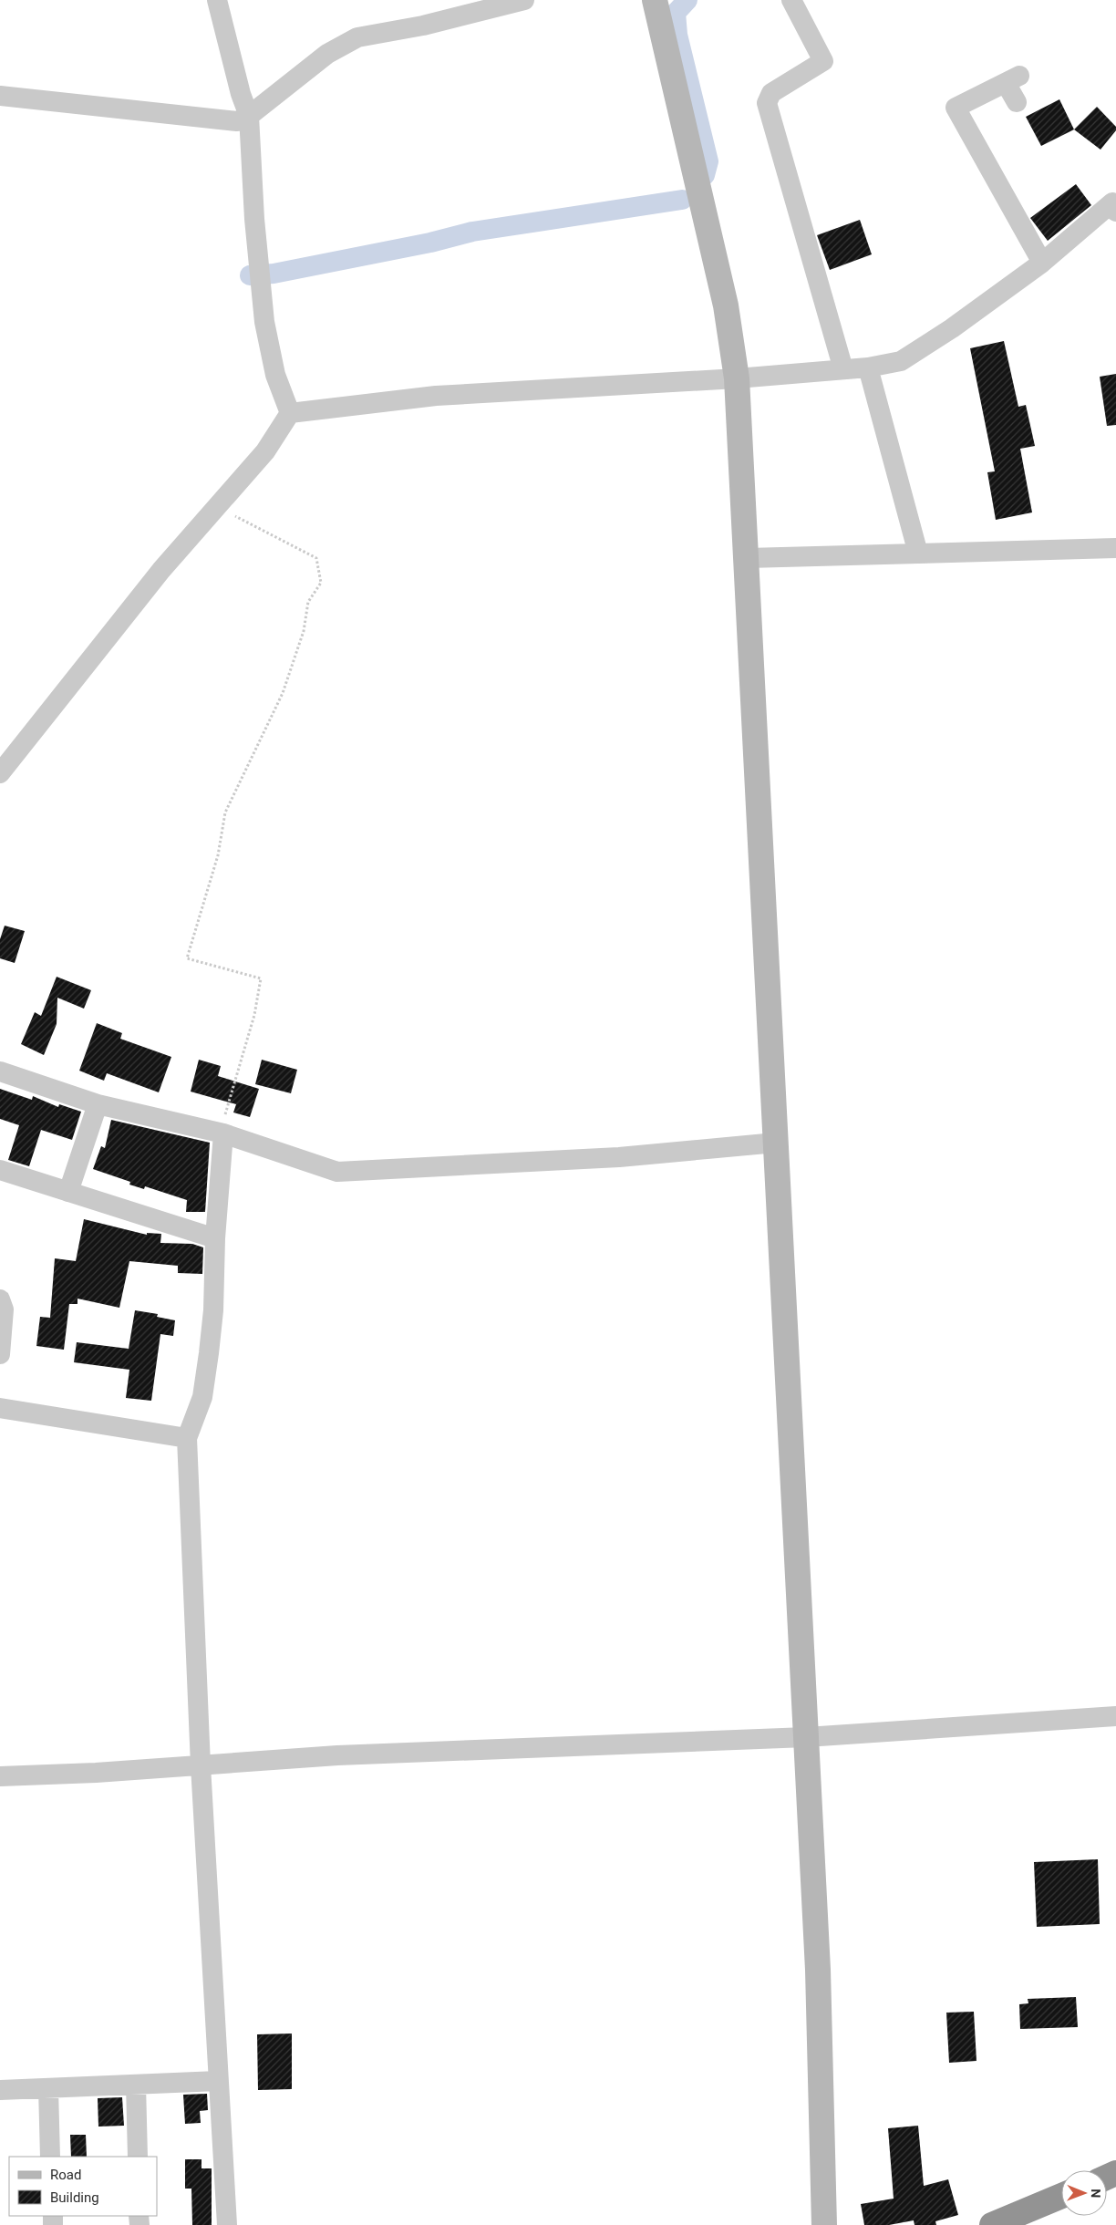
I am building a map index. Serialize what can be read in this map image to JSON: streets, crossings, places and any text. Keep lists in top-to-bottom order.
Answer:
{
  "legend": ["Road", "Building"],
  "north": "right"
}
